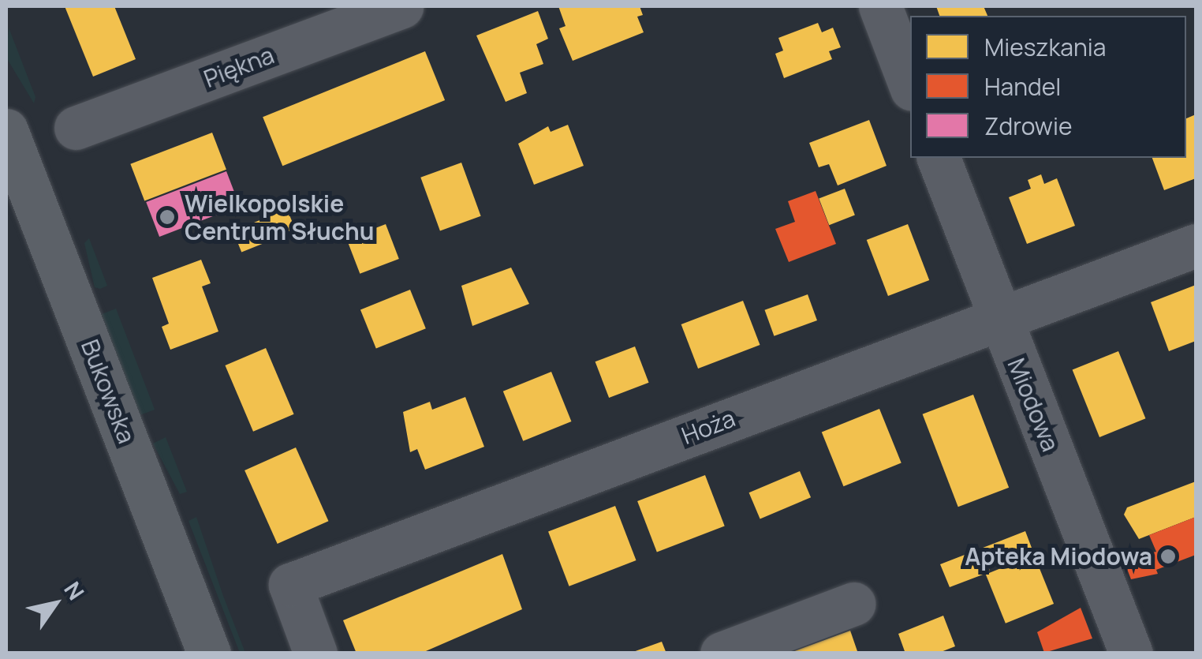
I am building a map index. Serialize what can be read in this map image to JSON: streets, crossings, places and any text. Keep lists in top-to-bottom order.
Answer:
{
  "streets": {
    "main road": ["Bukowska"],
    "street": ["Piękna", "Miodowa", "Hoża"]
  },
  "crossings": [
    ["Miodowa", "Hoża"]
  ],
  "places": ["Wielkopolskie Centrum Słuchu", "Apteka Miodowa"],
  "legend": ["Mieszkania", "Handel", "Zdrowie"],
  "north": "top right"
}
